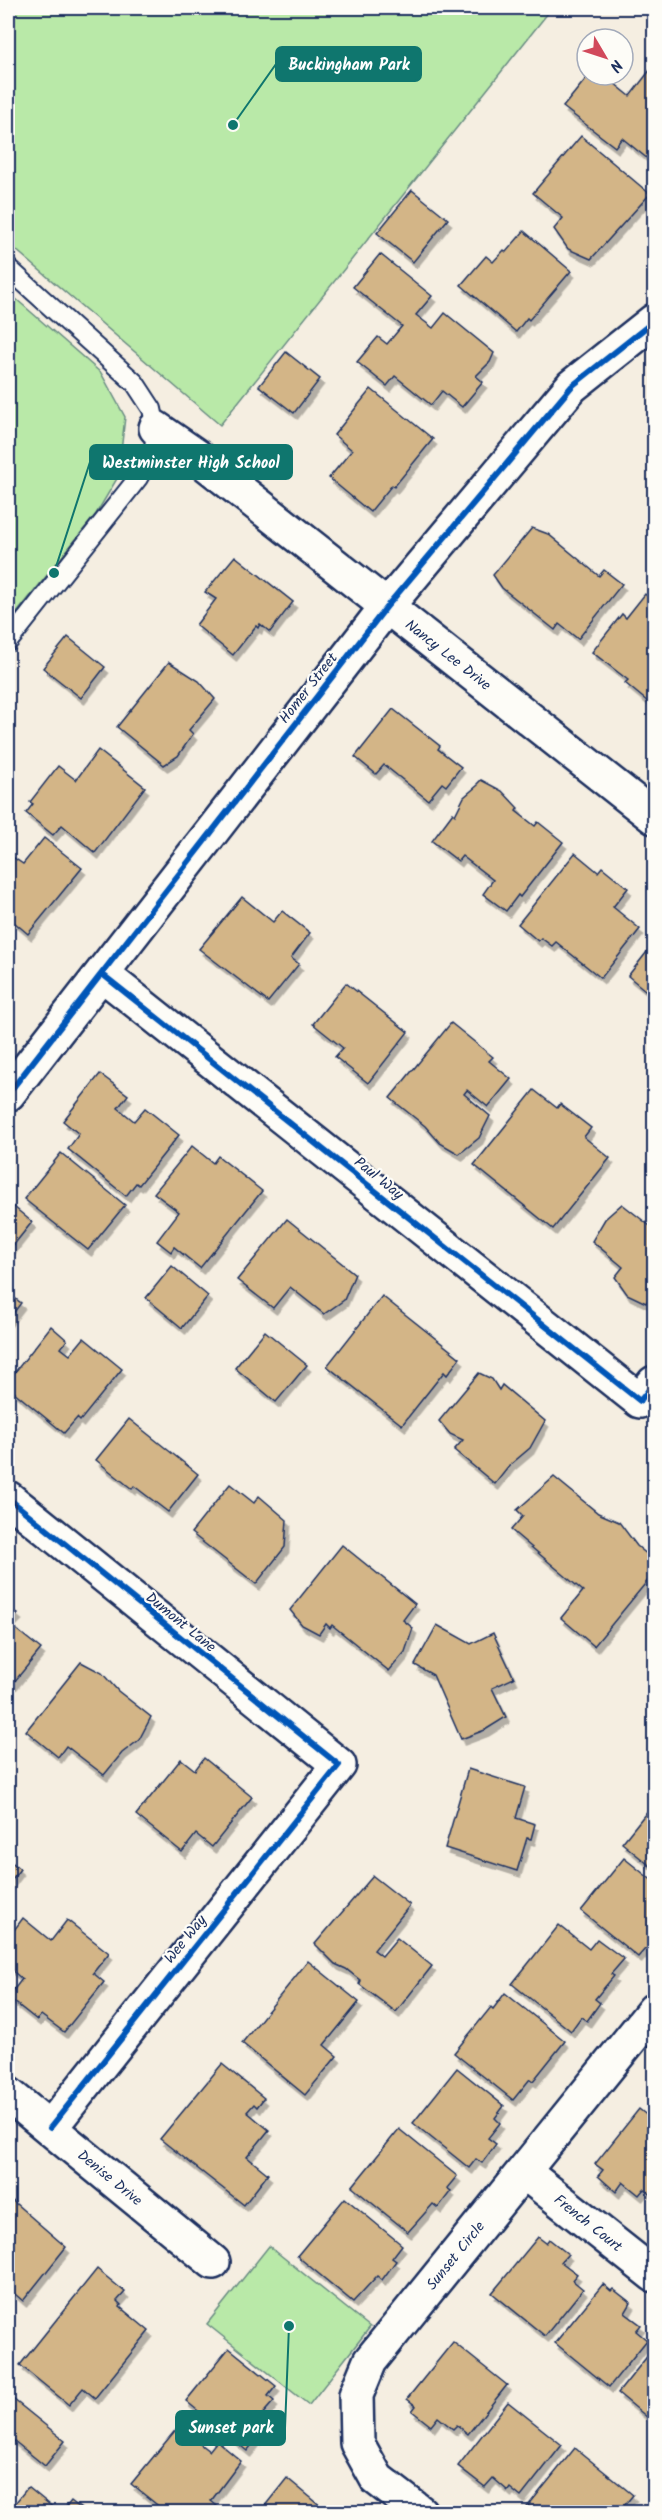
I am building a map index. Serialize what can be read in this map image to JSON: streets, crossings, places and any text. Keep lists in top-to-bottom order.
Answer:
{
  "streets": {
    "street": [
      "Nancy Lee Drive",
      "Homer Street",
      "Paul Way",
      "Dumont Lane",
      "Wee Way",
      "Denise Drive",
      "French Court",
      "Sunset Circle"
    ]
  },
  "crossings": [
    ["Nancy Lee Drive", "Homer Street"],
    ["Homer Street", "Paul Way"],
    ["Dumont Lane", "Wee Way"],
    ["Wee Way", "Denise Drive"],
    ["French Court", "Sunset Circle"]
  ],
  "places": ["Buckingham Park", "Westminster High School", "Sunset park"],
  "north": "bottom right"
}
